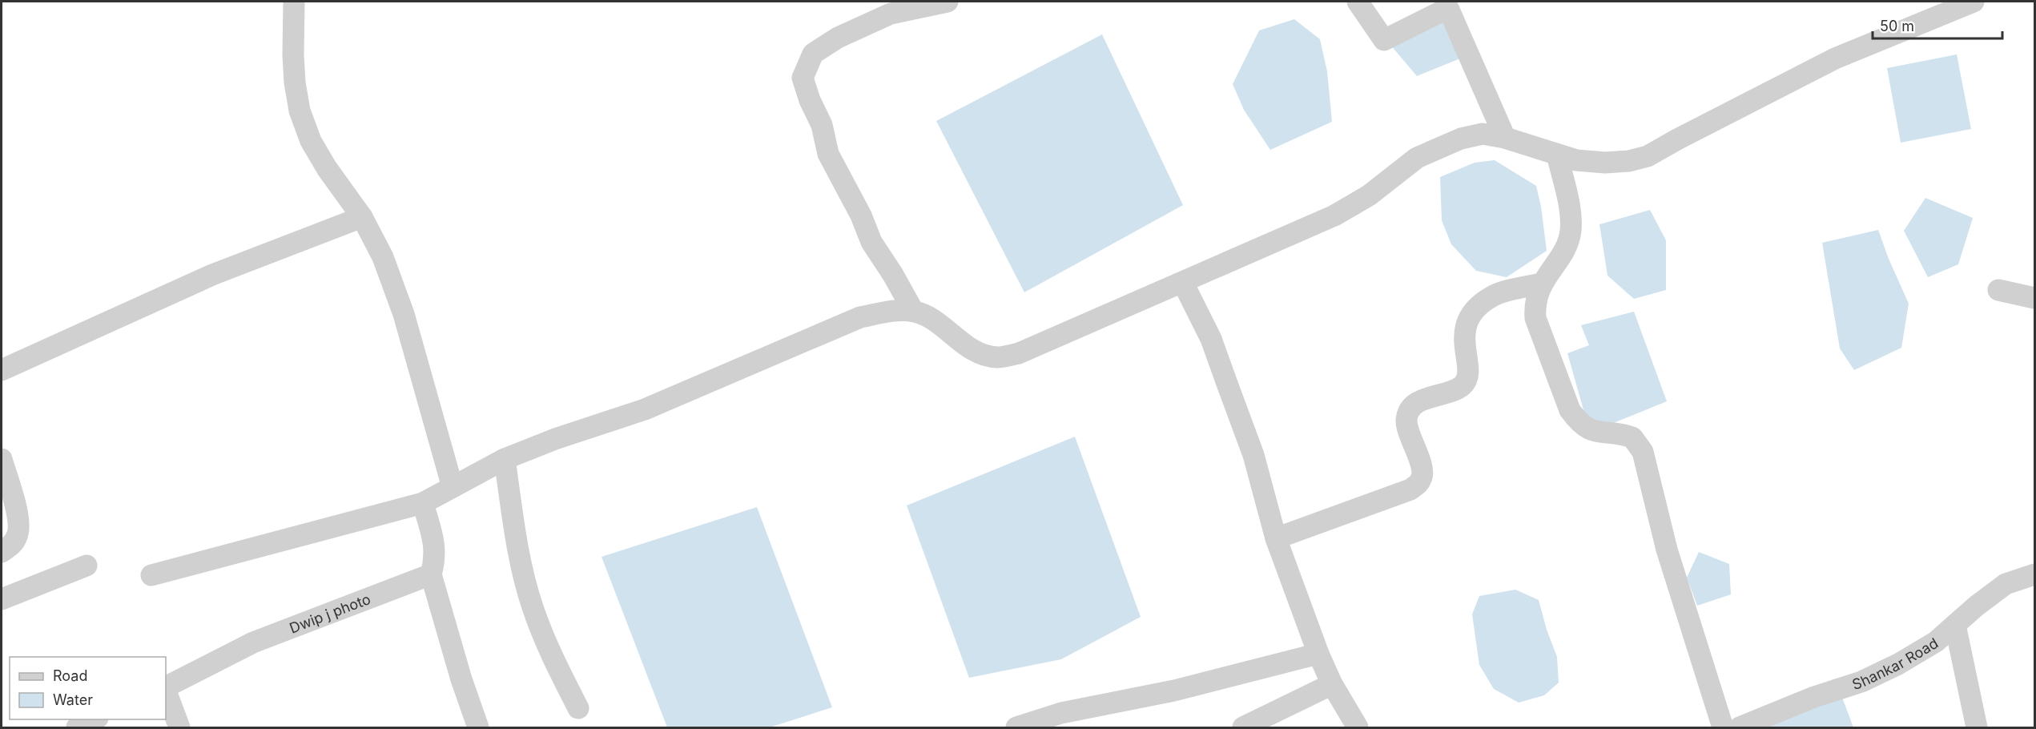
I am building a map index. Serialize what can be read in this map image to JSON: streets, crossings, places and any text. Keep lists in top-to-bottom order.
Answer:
{
  "streets": {
    "street": ["Dwip j photo", "Shankar Road"]
  },
  "legend": ["Road", "Water"],
  "scale_bar": "50 m"
}
